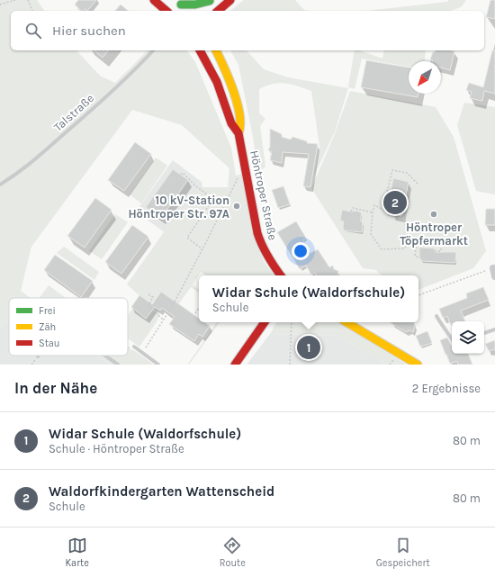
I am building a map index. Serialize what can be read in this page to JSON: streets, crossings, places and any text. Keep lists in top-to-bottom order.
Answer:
{
  "streets": {
    "street": ["Höntroper Straße"],
    "lane": ["Talstraße"]
  },
  "places": ["10 kV-Station Höntroper Str. 97A", "Höntroper Töpfermarkt"],
  "legend": ["Frei", "Zäh", "Stau"],
  "north": "bottom left",
  "page": {
    "search": "Hier suchen",
    "pins": ["2", "1"],
    "popup": ["Widar Schule (Waldorfschule)", "Schule"],
    "heading": ["In der Nähe", "2 Ergebnisse"],
    "list": [
      {
        "mark": "1",
        "name": "Widar Schule (Waldorfschule)",
        "note": "Schule · Höntroper Straße",
        "value": "80 m"
      },
      {
        "mark": "2",
        "name": "Waldorfkindergarten Wattenscheid",
        "note": "Schule",
        "value": "80 m"
      }
    ],
    "nav": ["Karte", "Route", "Gespeichert"]
  }
}
